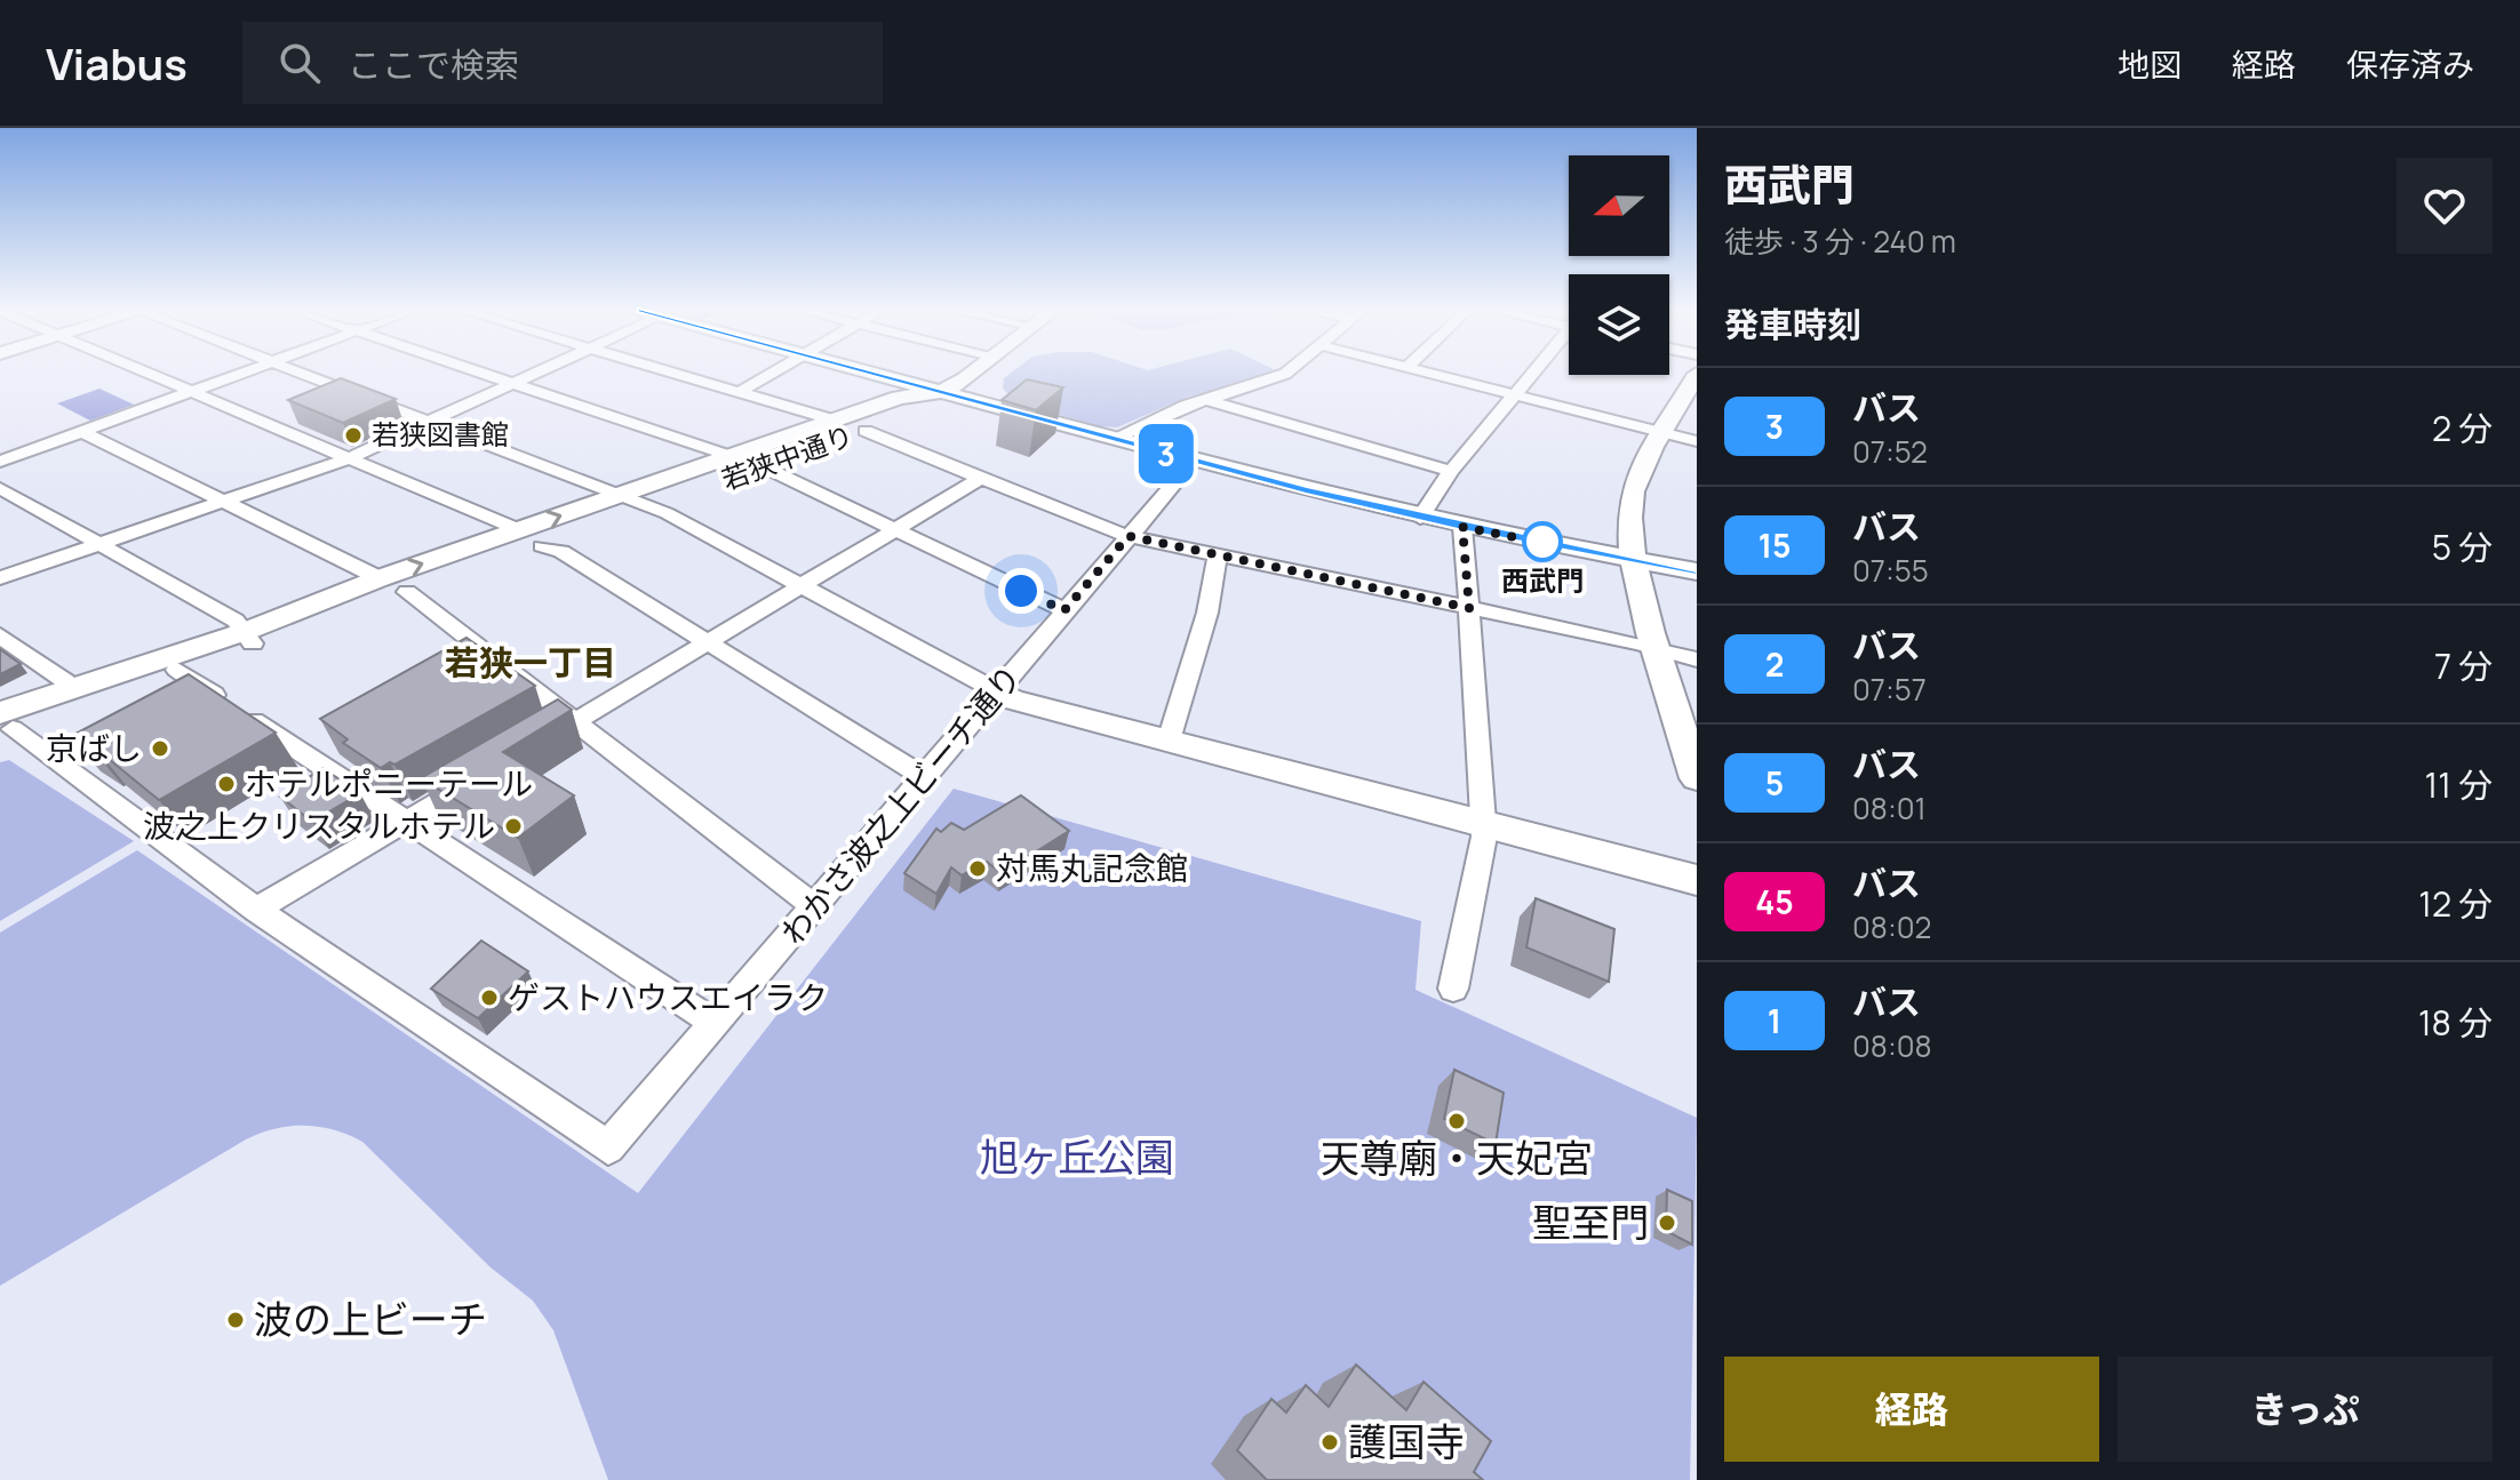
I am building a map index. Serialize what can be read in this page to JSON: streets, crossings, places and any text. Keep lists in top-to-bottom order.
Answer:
{
  "streets": {
    "street": ["若狭中通り", "わかさ波之上ビーチ通り"]
  },
  "districts": ["若狭一丁目"],
  "parks": ["旭ヶ丘公園"],
  "places": [
    "若狭図書館",
    "西武門",
    "京ばし",
    "ホテルポニーテール",
    "波之上クリスタルホテル",
    "対馬丸記念館",
    "ゲストハウスエイラク",
    "天尊廟・天妃宮",
    "聖至門",
    "波の上ビーチ",
    "護国寺"
  ],
  "lines": ["bus line 3"],
  "north": "left",
  "page": {
    "header": "Viabus",
    "search": "ここで検索",
    "nav": ["地図", "経路", "保存済み"],
    "on_map": "3",
    "heading": [
      ["西武門", "徒歩 · 3 分 · 240 m"],
      "発車時刻"
    ],
    "list": [
      {
        "mark": "3",
        "name": "バス",
        "note": "07:52",
        "value": "2 分"
      },
      {
        "mark": "15",
        "name": "バス",
        "note": "07:55",
        "value": "5 分"
      },
      {
        "mark": "2",
        "name": "バス",
        "note": "07:57",
        "value": "7 分"
      },
      {
        "mark": "5",
        "name": "バス",
        "note": "08:01",
        "value": "11 分"
      },
      {
        "mark": "45",
        "name": "バス",
        "note": "08:02",
        "value": "12 分"
      },
      {
        "mark": "1",
        "name": "バス",
        "note": "08:08",
        "value": "18 分"
      }
    ],
    "buttons": ["経路", "きっぷ"]
  }
}
